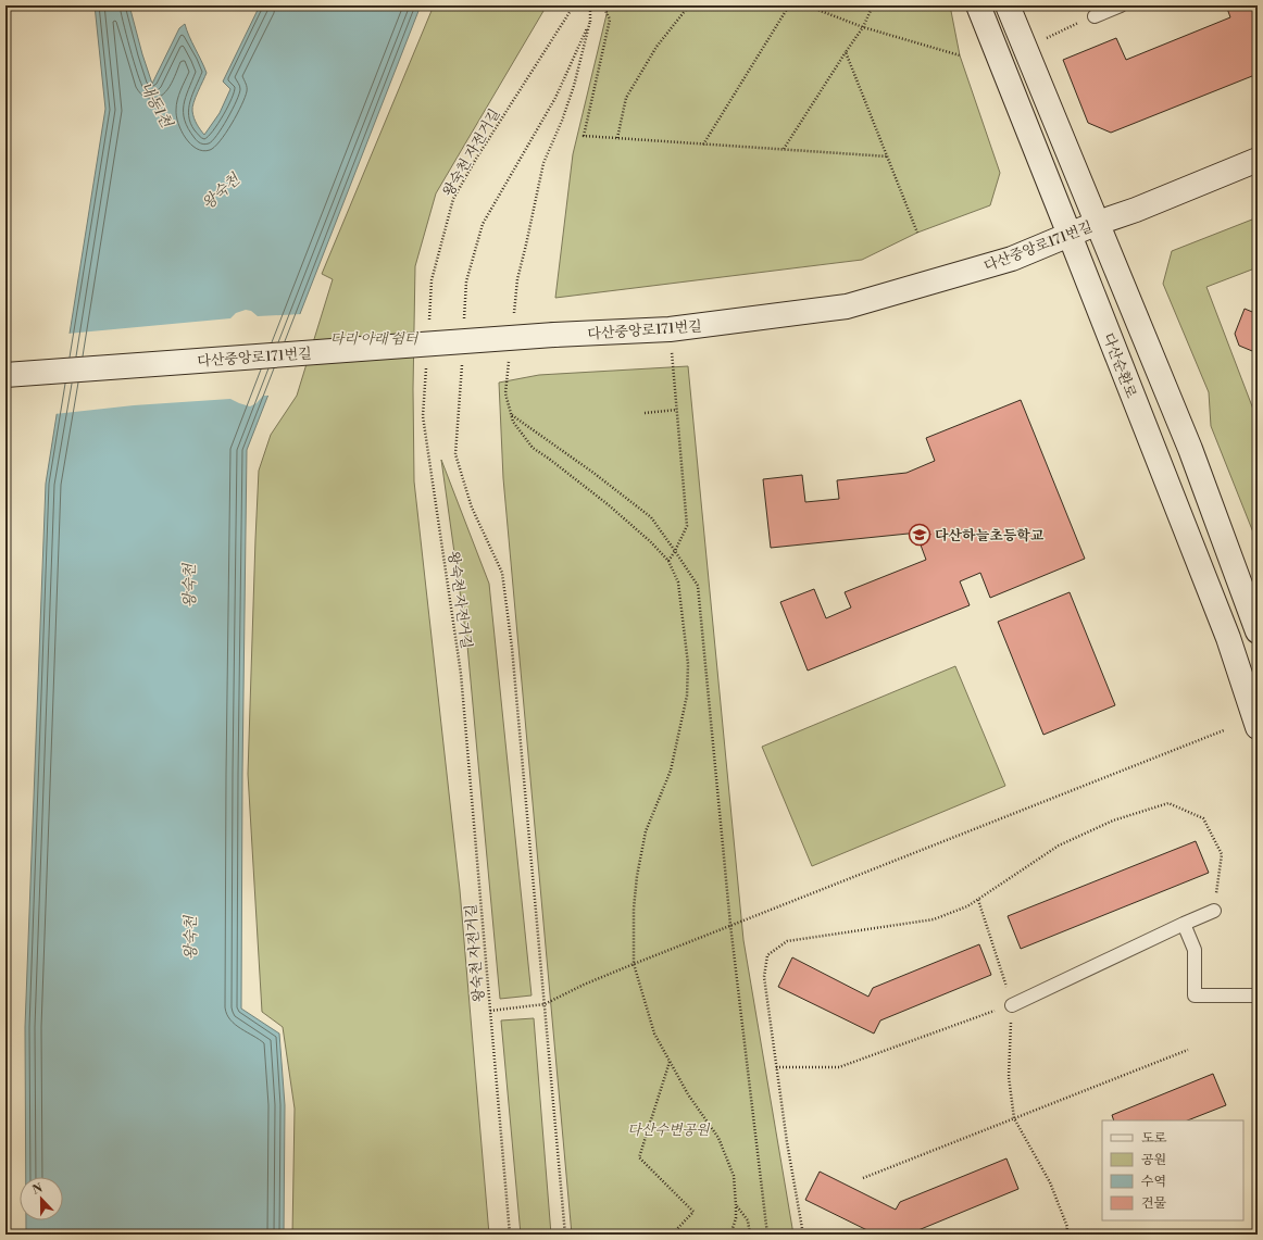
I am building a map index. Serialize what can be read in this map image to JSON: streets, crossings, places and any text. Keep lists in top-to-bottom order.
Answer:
{
  "streets": {
    "street": ["다산중앙로171번길", "다산순환로"],
    "path": ["왕숙천 자전거길"]
  },
  "crossings": [
    ["다산중앙로171번길", "다산순환로"]
  ],
  "water": ["내동1천", "왕숙천"],
  "parks": ["다리 아래 쉼터", "다산수변공원"],
  "places": {
    "school or university": ["다산하늘초등학교"]
  },
  "legend": [
    "도로",
    "공원",
    "수역",
    "건물"
  ],
  "north": "top"
}
